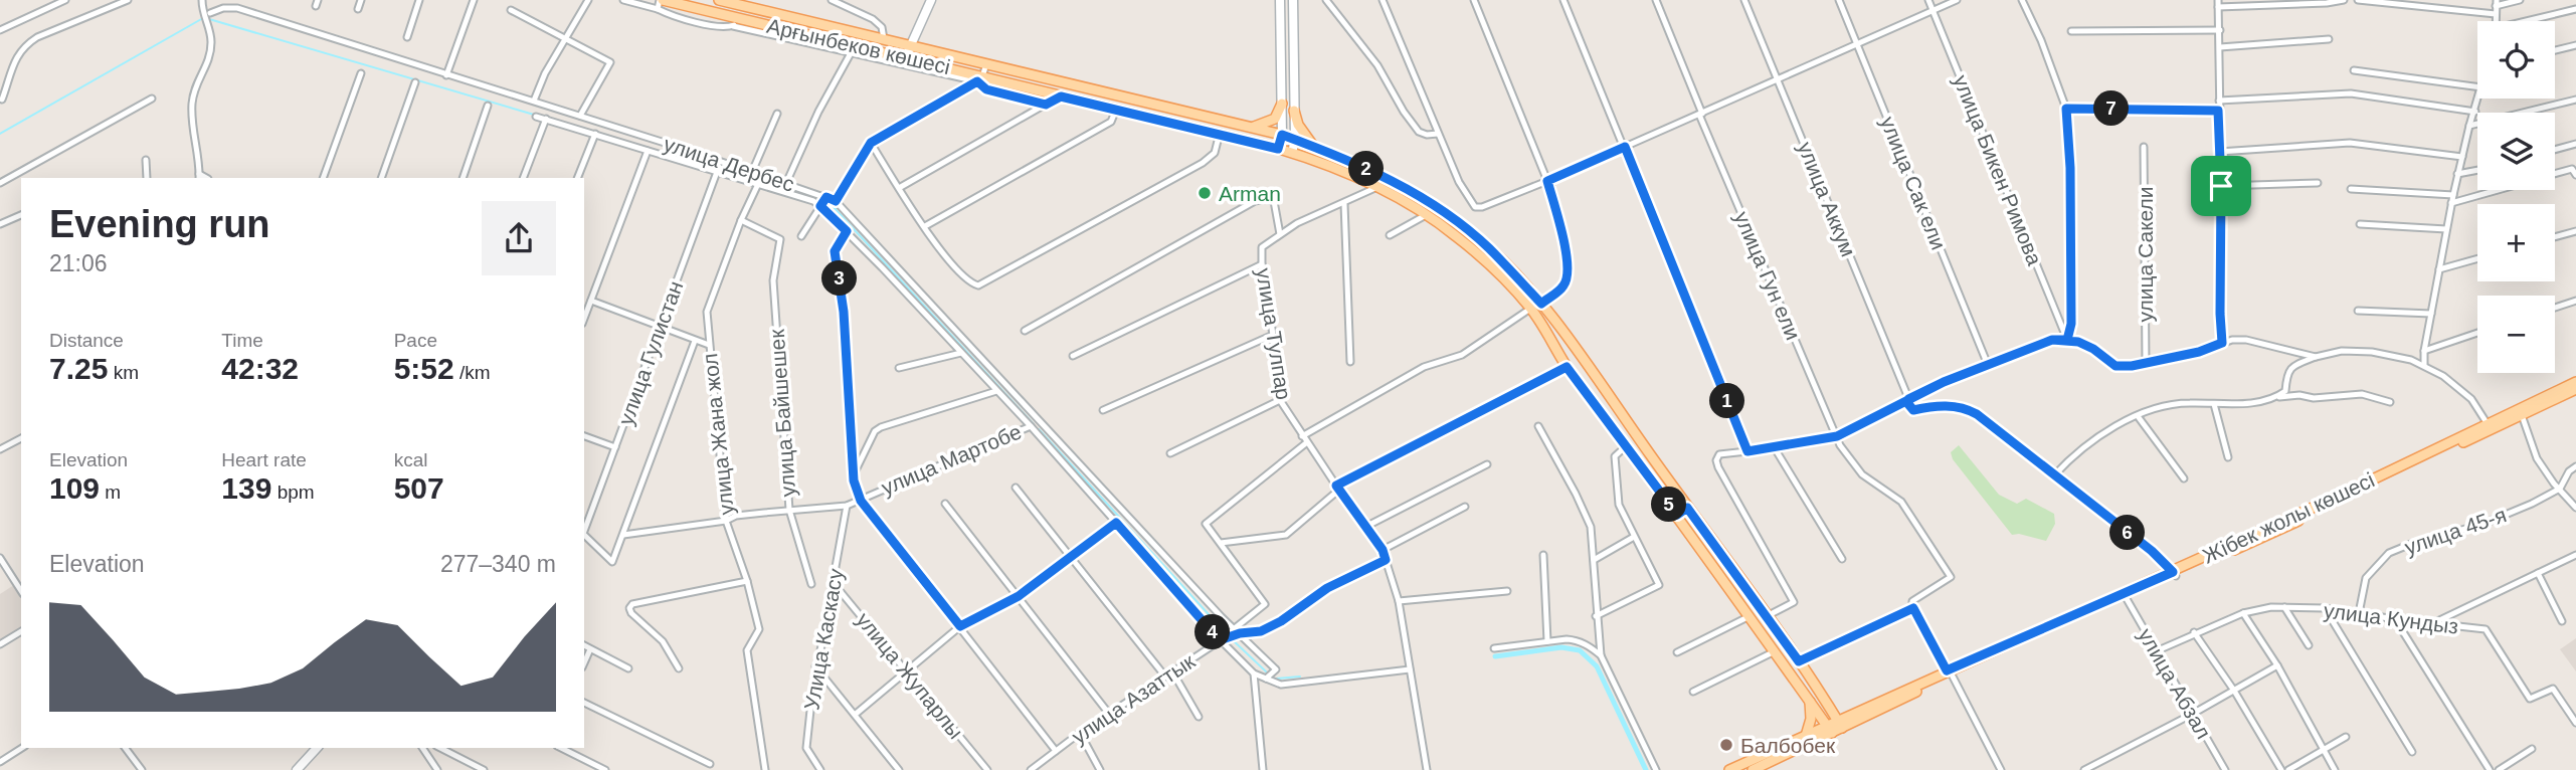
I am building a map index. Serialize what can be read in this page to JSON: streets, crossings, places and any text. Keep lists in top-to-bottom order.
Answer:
{
  "streets": {
    "main road": ["Арғынбеков көшесі", "Жібек жолы көшесі"],
    "street": [
      "улица Дербес",
      "улица Бикен Римова",
      "улица Сак ели",
      "улица Аккум",
      "улица Сакели",
      "улица Гун ели",
      "улица Тулпар",
      "улица Гулистан",
      "улица Байшешек",
      "улица Жана жол",
      "улица Мартобе",
      "улица 45-я",
      "улица Кундыз",
      "Улица Каскасу",
      "улица Жупарлы",
      "улица Абзал",
      "улица Азаттык"
    ]
  },
  "crossings": [
    ["Арғынбеков көшесі", "улица Тулпар"],
    ["Арғынбеков көшесі", "Жібек жолы көшесі"],
    ["улица Дербес", "улица Гулистан"],
    ["улица Дербес", "улица Жана жол"],
    ["улица Дербес", "улица Мартобе"],
    ["улица Дербес", "улица Азаттык"],
    ["улица Тулпар", "улица Азаттык"],
    ["улица Байшешек", "улица Жана жол"],
    ["улица Байшешек", "улица Мартобе"],
    ["улица Жана жол", "улица Мартобе"],
    ["улица Мартобе", "Улица Каскасу"],
    ["Жібек жолы көшесі", "улица Абзал"],
    ["улица 45-я", "улица Кундыз"],
    ["улица Кундыз", "улица Абзал"],
    ["Улица Каскасу", "улица Жупарлы"]
  ],
  "places": ["Arman", "Балбобек"],
  "page": {
    "map_buttons": ["+", "−"],
    "pins": [
      "7",
      "2",
      "3",
      "1",
      "5",
      "6",
      "4"
    ],
    "heading": ["Evening run", "21:06"],
    "stats": [
      ["Distance", "7.25 km"],
      ["Time", "42:32"],
      ["Pace", "5:52 /km"],
      ["Elevation", "109 m"],
      ["Heart rate", "139 bpm"],
      ["kcal", "507"]
    ],
    "chart": ["Elevation", "277–340 m"]
  }
}
